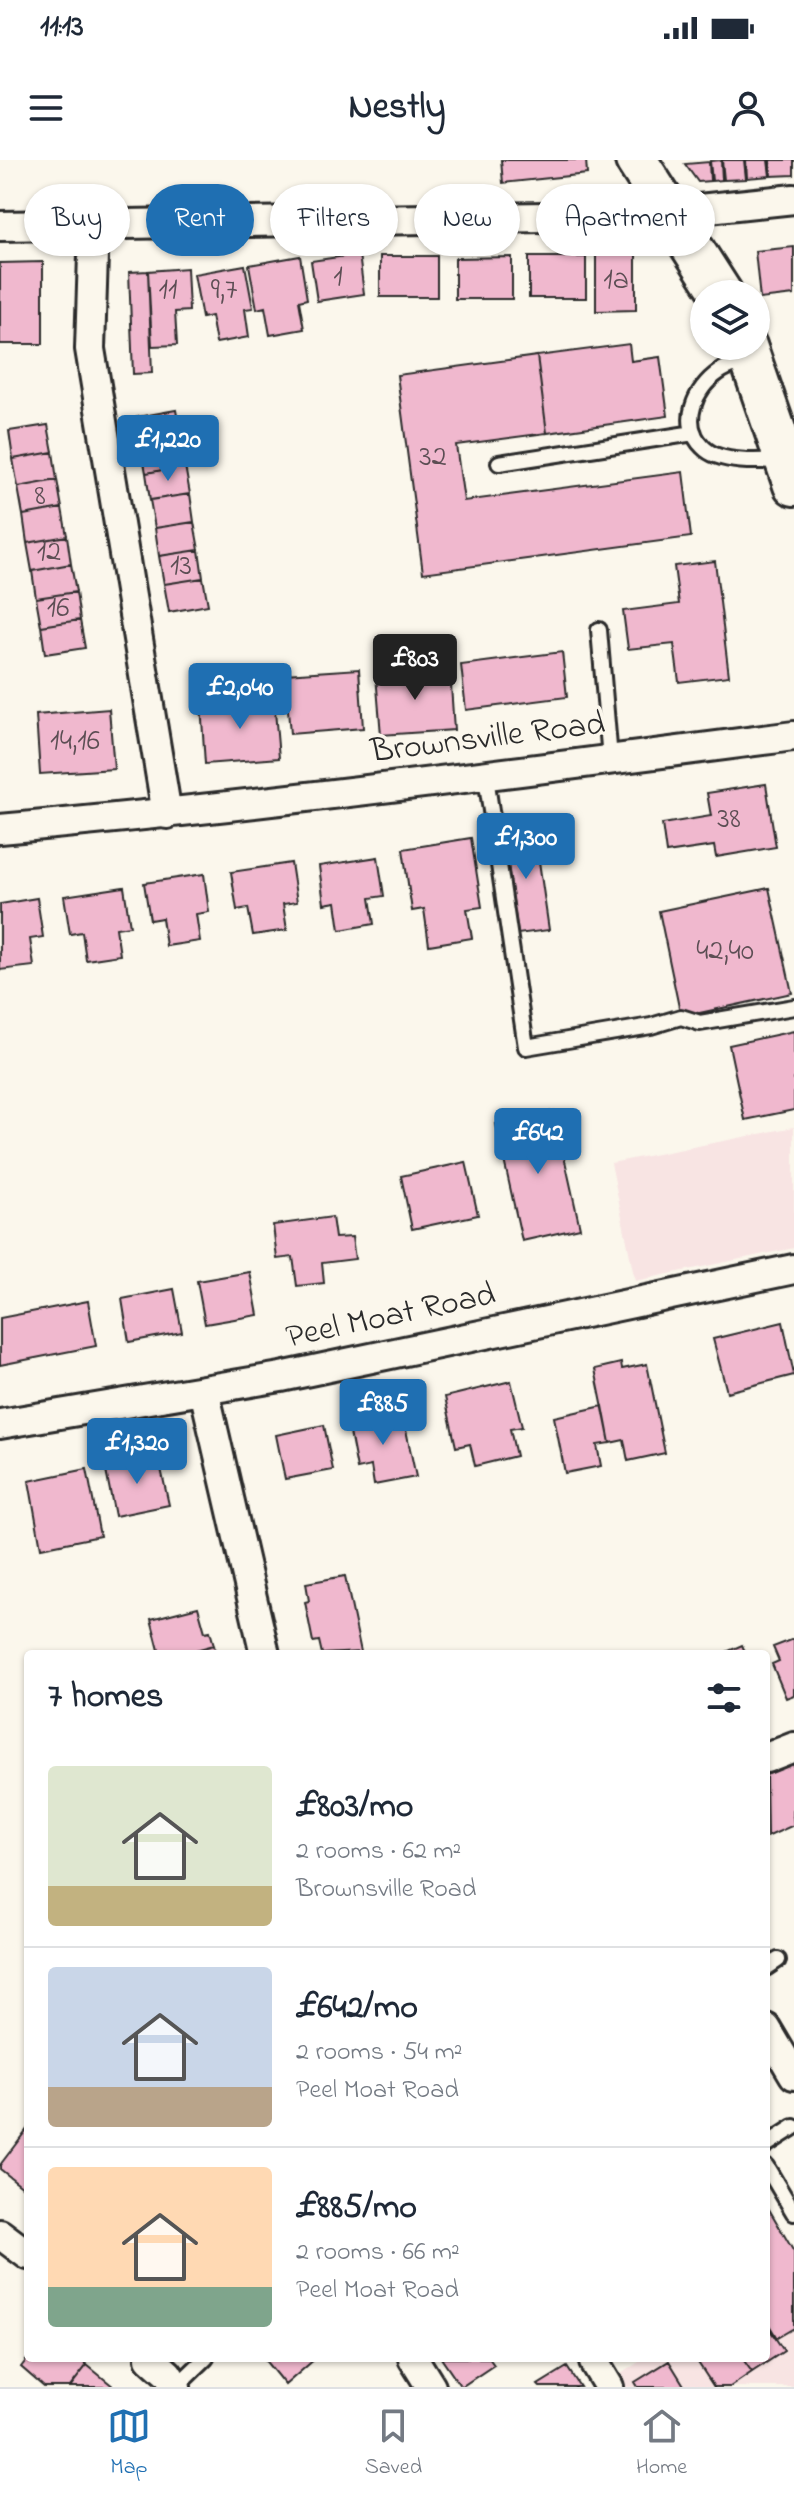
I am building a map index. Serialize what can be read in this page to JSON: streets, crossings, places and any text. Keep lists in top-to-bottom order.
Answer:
{
  "streets": {
    "street": ["Brownsville Road", "Peel Moat Road"]
  },
  "house_numbers": [
    "1",
    "1a",
    "11",
    "9,7",
    "32",
    "8",
    "12",
    "13",
    "16",
    "14,16",
    "38",
    "42,40"
  ],
  "page": {
    "status": "11:13",
    "header": "Nestly",
    "chip": [
      "Buy",
      "Rent",
      "Filters",
      "New",
      "Apartment"
    ],
    "price": [
      "£1,220",
      "£803",
      "£2,040",
      "£1,300",
      "£642",
      "£885",
      "£1,320"
    ],
    "heading": "7 homes",
    "list": [
      {
        "name": "£803/mo",
        "note": "2 rooms · 62 m² · Brownsville Road"
      },
      {
        "name": "£642/mo",
        "note": "2 rooms · 54 m² · Peel Moat Road"
      },
      {
        "name": "£885/mo",
        "note": "2 rooms · 66 m² · Peel Moat Road"
      }
    ],
    "tabs": ["Map", "Saved", "Home"]
  }
}
